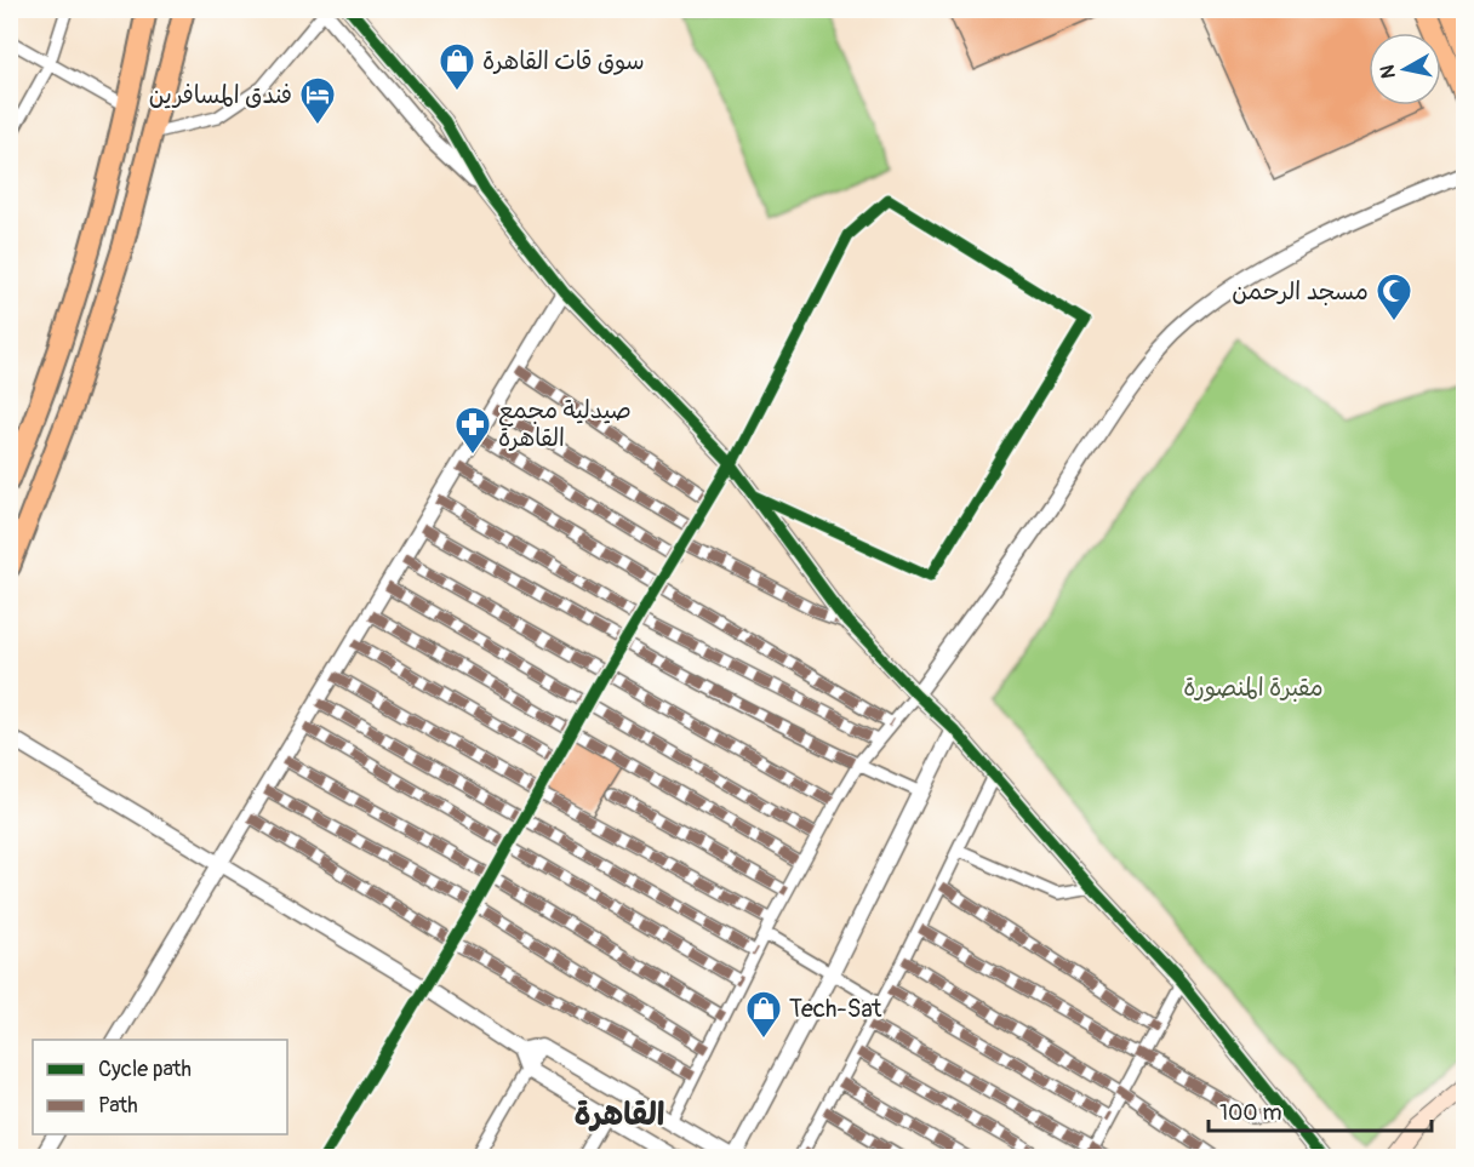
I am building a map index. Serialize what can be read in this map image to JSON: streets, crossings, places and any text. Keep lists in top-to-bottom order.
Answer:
{
  "districts": ["القاهرة"],
  "parks": ["مقبرة المنصورة"],
  "places": {
    "shop": ["سوق قات القاهرة", "Tech-Sat"],
    "hotel": ["فندق المسافرين"],
    "mosque": ["مسجد الرحمن"],
    "pharmacy": ["صيدلية مجمع القاهرة"]
  },
  "legend": ["Cycle path", "Path"],
  "scale_bar": "100 m",
  "north": "left"
}
